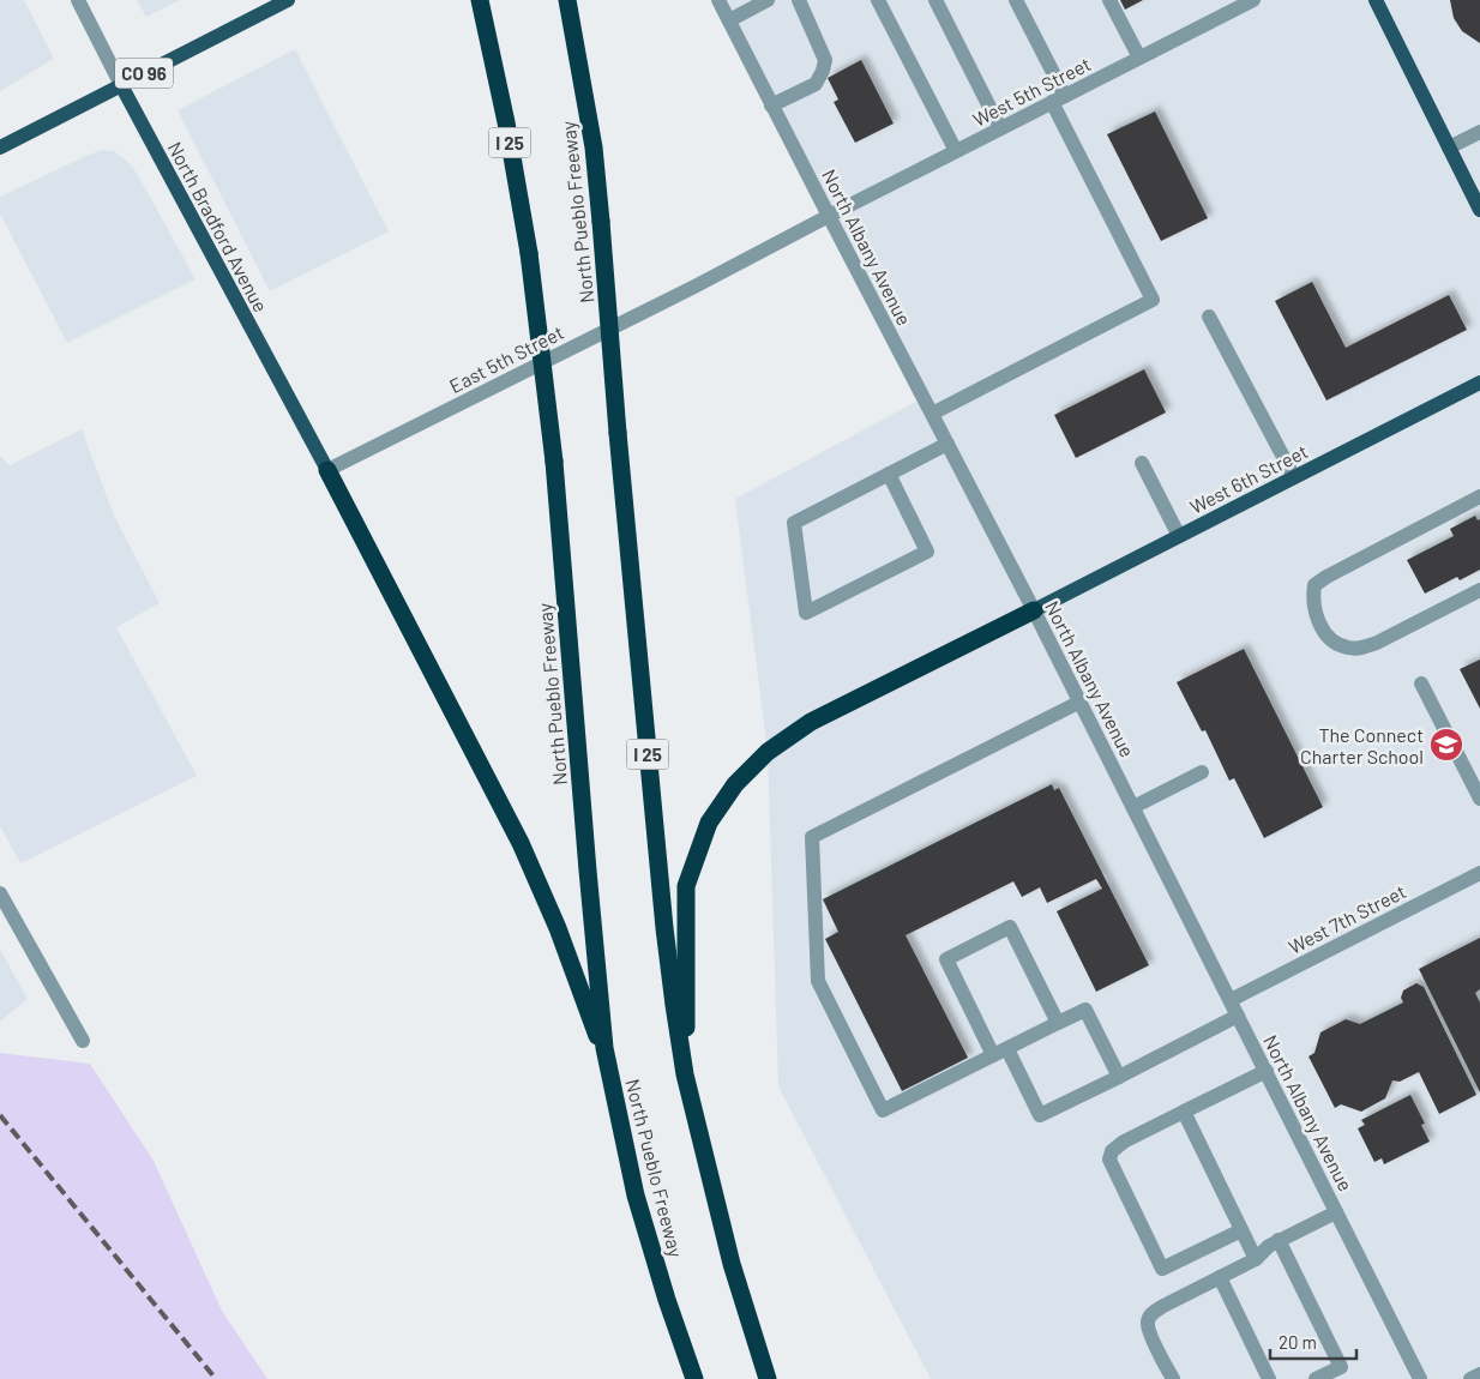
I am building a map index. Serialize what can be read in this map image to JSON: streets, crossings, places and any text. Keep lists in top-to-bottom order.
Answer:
{
  "streets": {
    "highway": ["I 25", "North Pueblo Freeway"],
    "main road": ["CO 96", "North Bradford Avenue", "West 6th Street"],
    "street": [
      "West 5th Street",
      "North Albany Avenue",
      "East 5th Street",
      "West 7th Street"
    ]
  },
  "crossings": [
    ["CO 96", "North Bradford Avenue"],
    ["West 5th Street", "North Albany Avenue"],
    ["West 5th Street", "East 5th Street"],
    ["North Bradford Avenue", "East 5th Street"],
    ["North Albany Avenue", "East 5th Street"],
    ["North Albany Avenue", "West 6th Street"],
    ["North Albany Avenue", "West 7th Street"]
  ],
  "places": {
    "school or university": ["The Connect Charter School"]
  },
  "scale_bar": "20 m"
}
